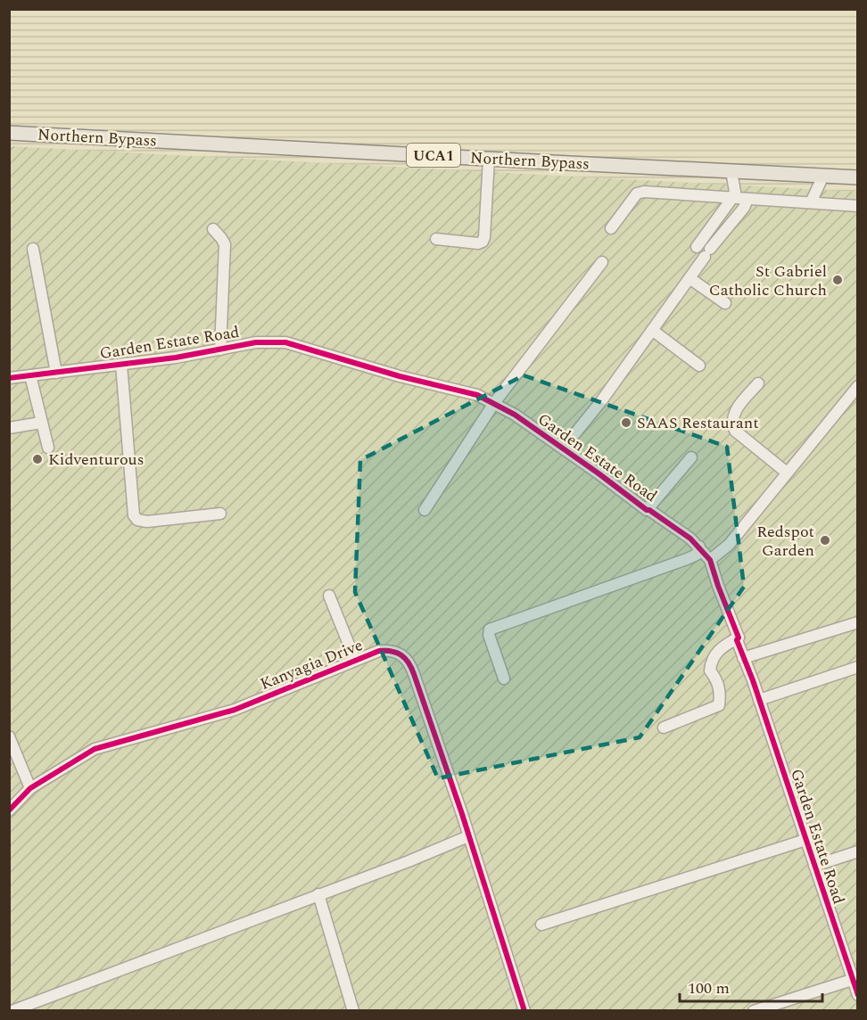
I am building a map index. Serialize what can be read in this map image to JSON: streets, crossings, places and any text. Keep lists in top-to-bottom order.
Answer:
{
  "streets": {
    "main road": ["Northern Bypass", "UCA1"],
    "street": ["Garden Estate Road", "Kanyagia Drive"]
  },
  "places": [
    "St Gabriel Catholic Church",
    "SAAS Restaurant",
    "Kidventurous",
    "Redspot Garden"
  ],
  "scale_bar": "100 m"
}
